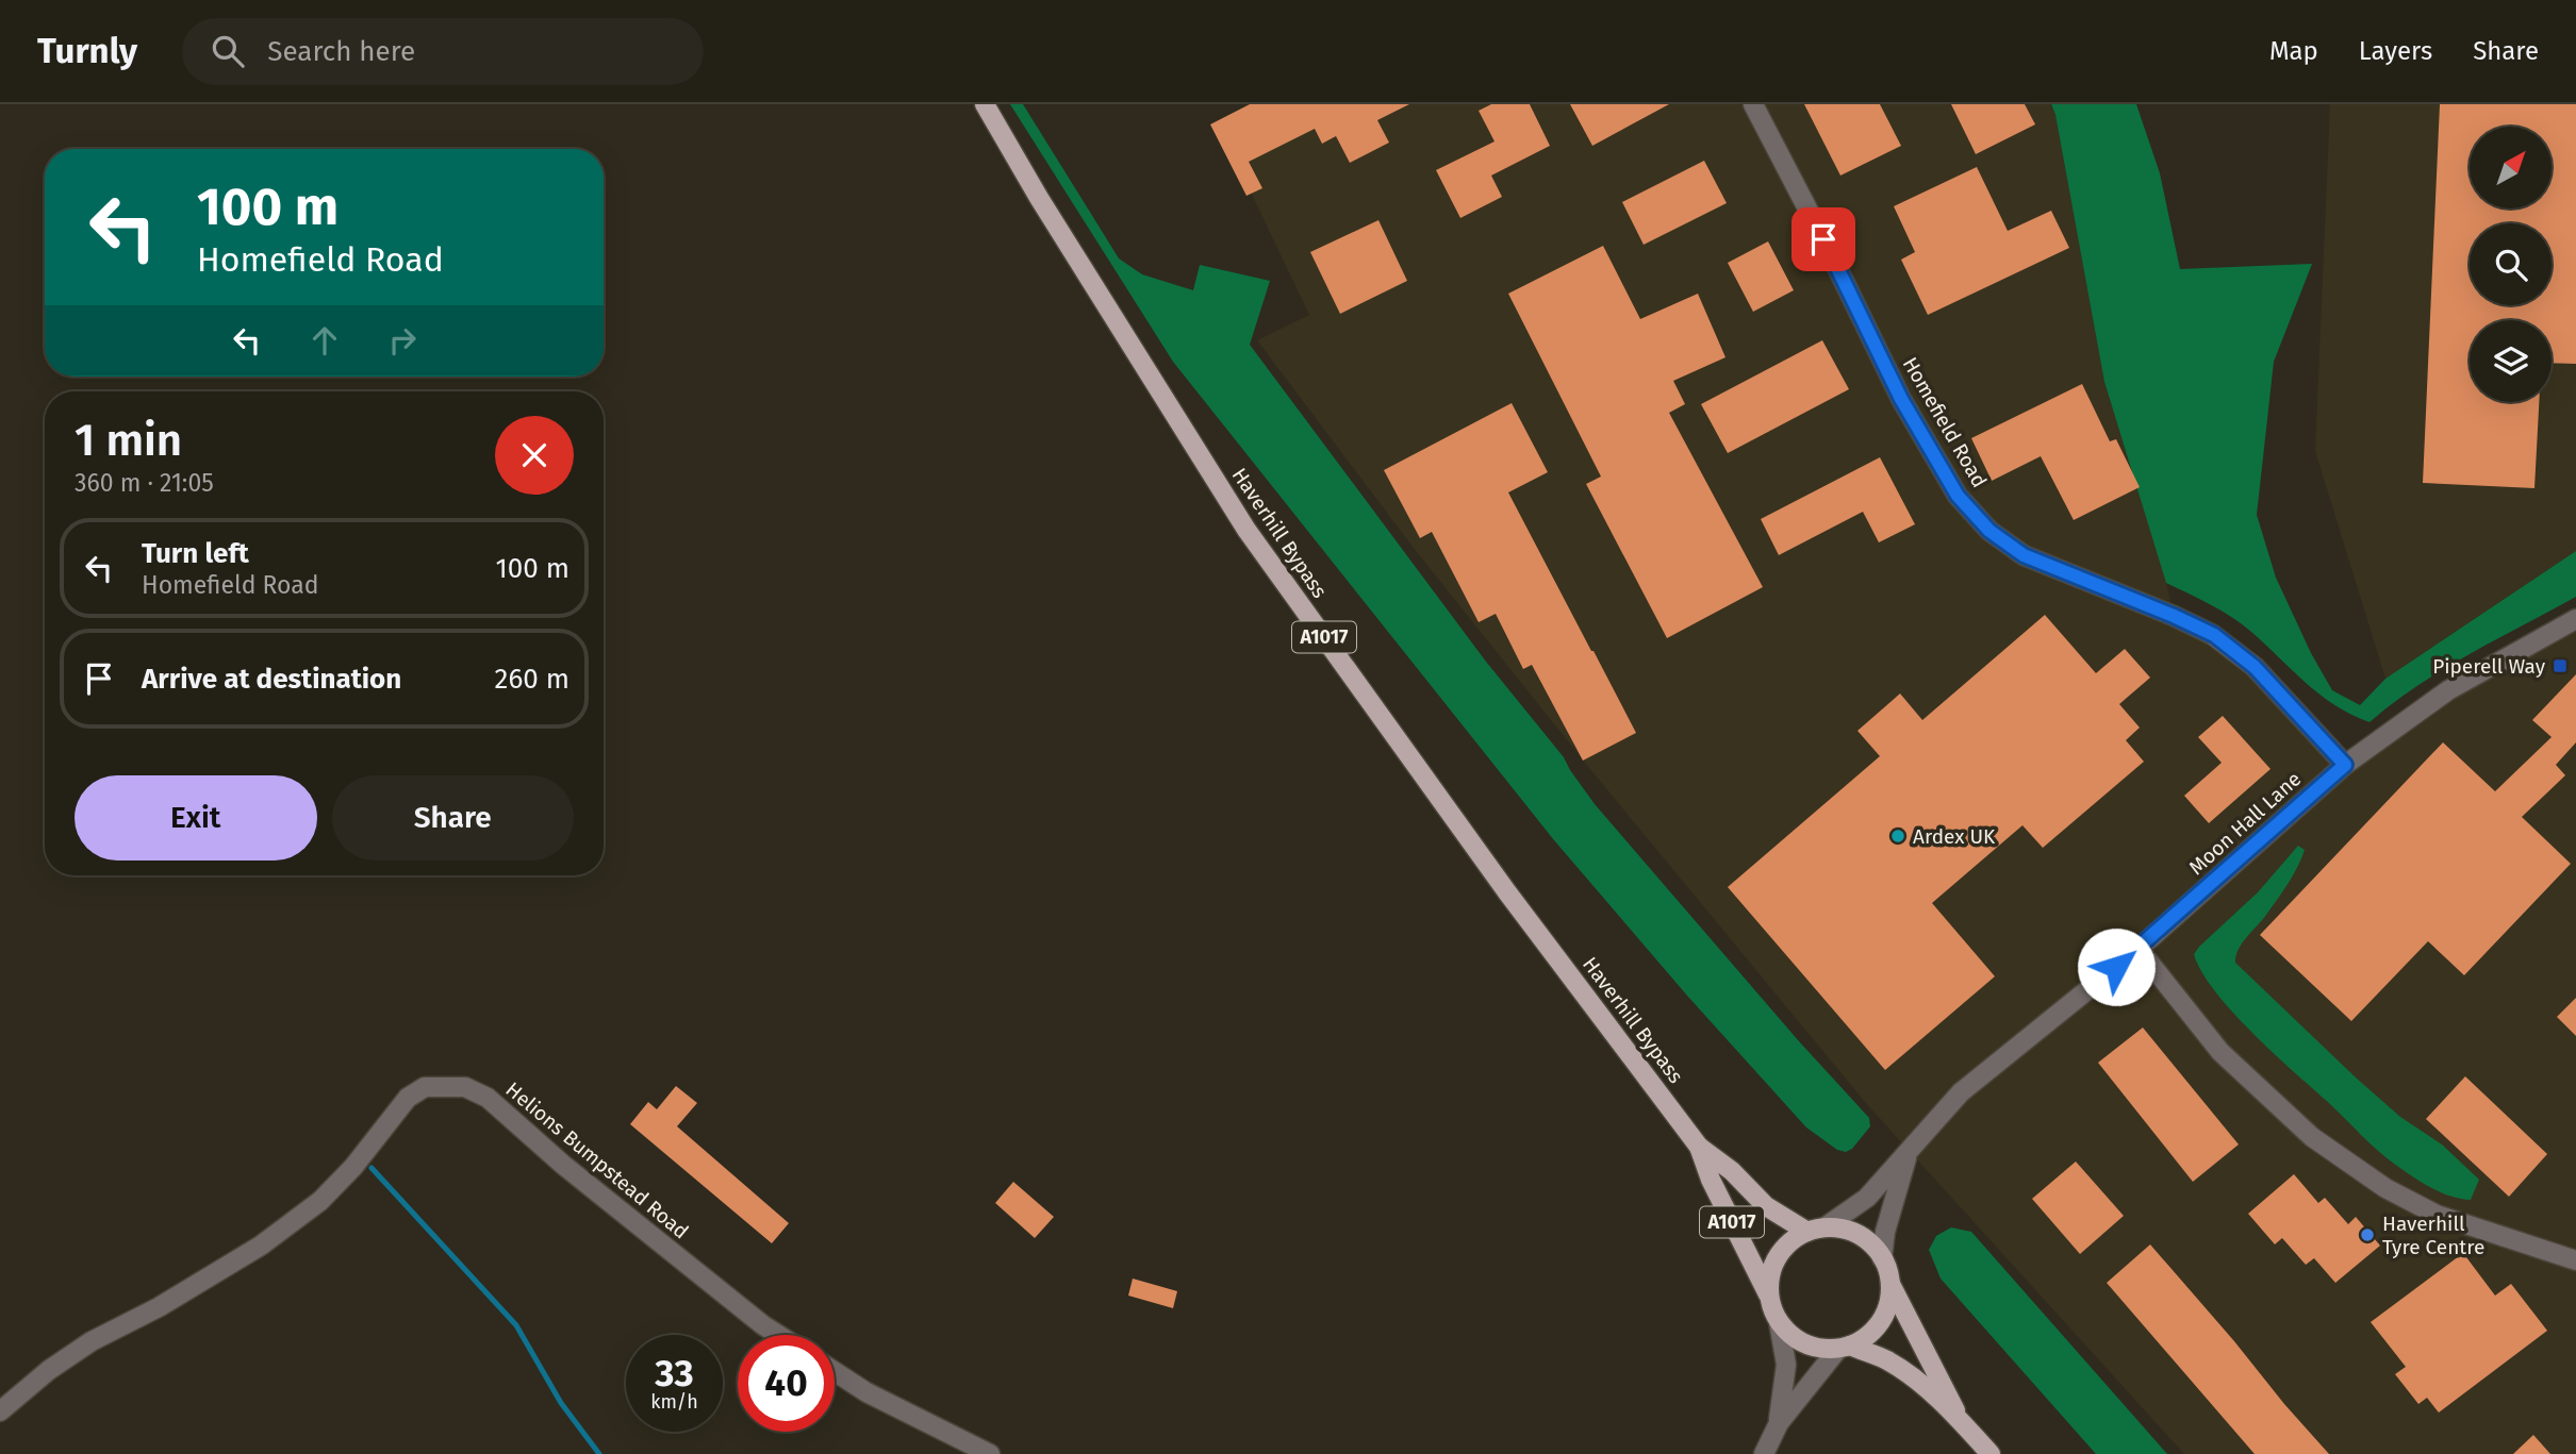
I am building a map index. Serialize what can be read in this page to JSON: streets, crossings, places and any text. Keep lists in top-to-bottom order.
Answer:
{
  "streets": {
    "main road": ["Haverhill Bypass", "A1017"],
    "street": ["Homefield Road", "Moon Hall Lane", "Helions Bumpstead Road"]
  },
  "crossings": [
    ["Homefield Road", "Moon Hall Lane"]
  ],
  "places": {
    "transit": ["Piperell Way"],
    "other": ["Ardex UK", "Haverhill Tyre Centre"]
  },
  "north": "top right",
  "page": {
    "header": "Turnly",
    "search": "Search here",
    "nav": ["Map", "Layers", "Share"],
    "turn": ["100 m", "Homefield Road"],
    "heading": ["1 min", "360 m · 21:05"],
    "list": [
      {
        "name": "Turn left",
        "note": "Homefield Road",
        "value": "100 m"
      },
      {
        "name": "Arrive at destination",
        "value": "260 m"
      }
    ],
    "buttons": ["Exit", "Share"],
    "speed": "33 km/h",
    "limit": "40"
  }
}
